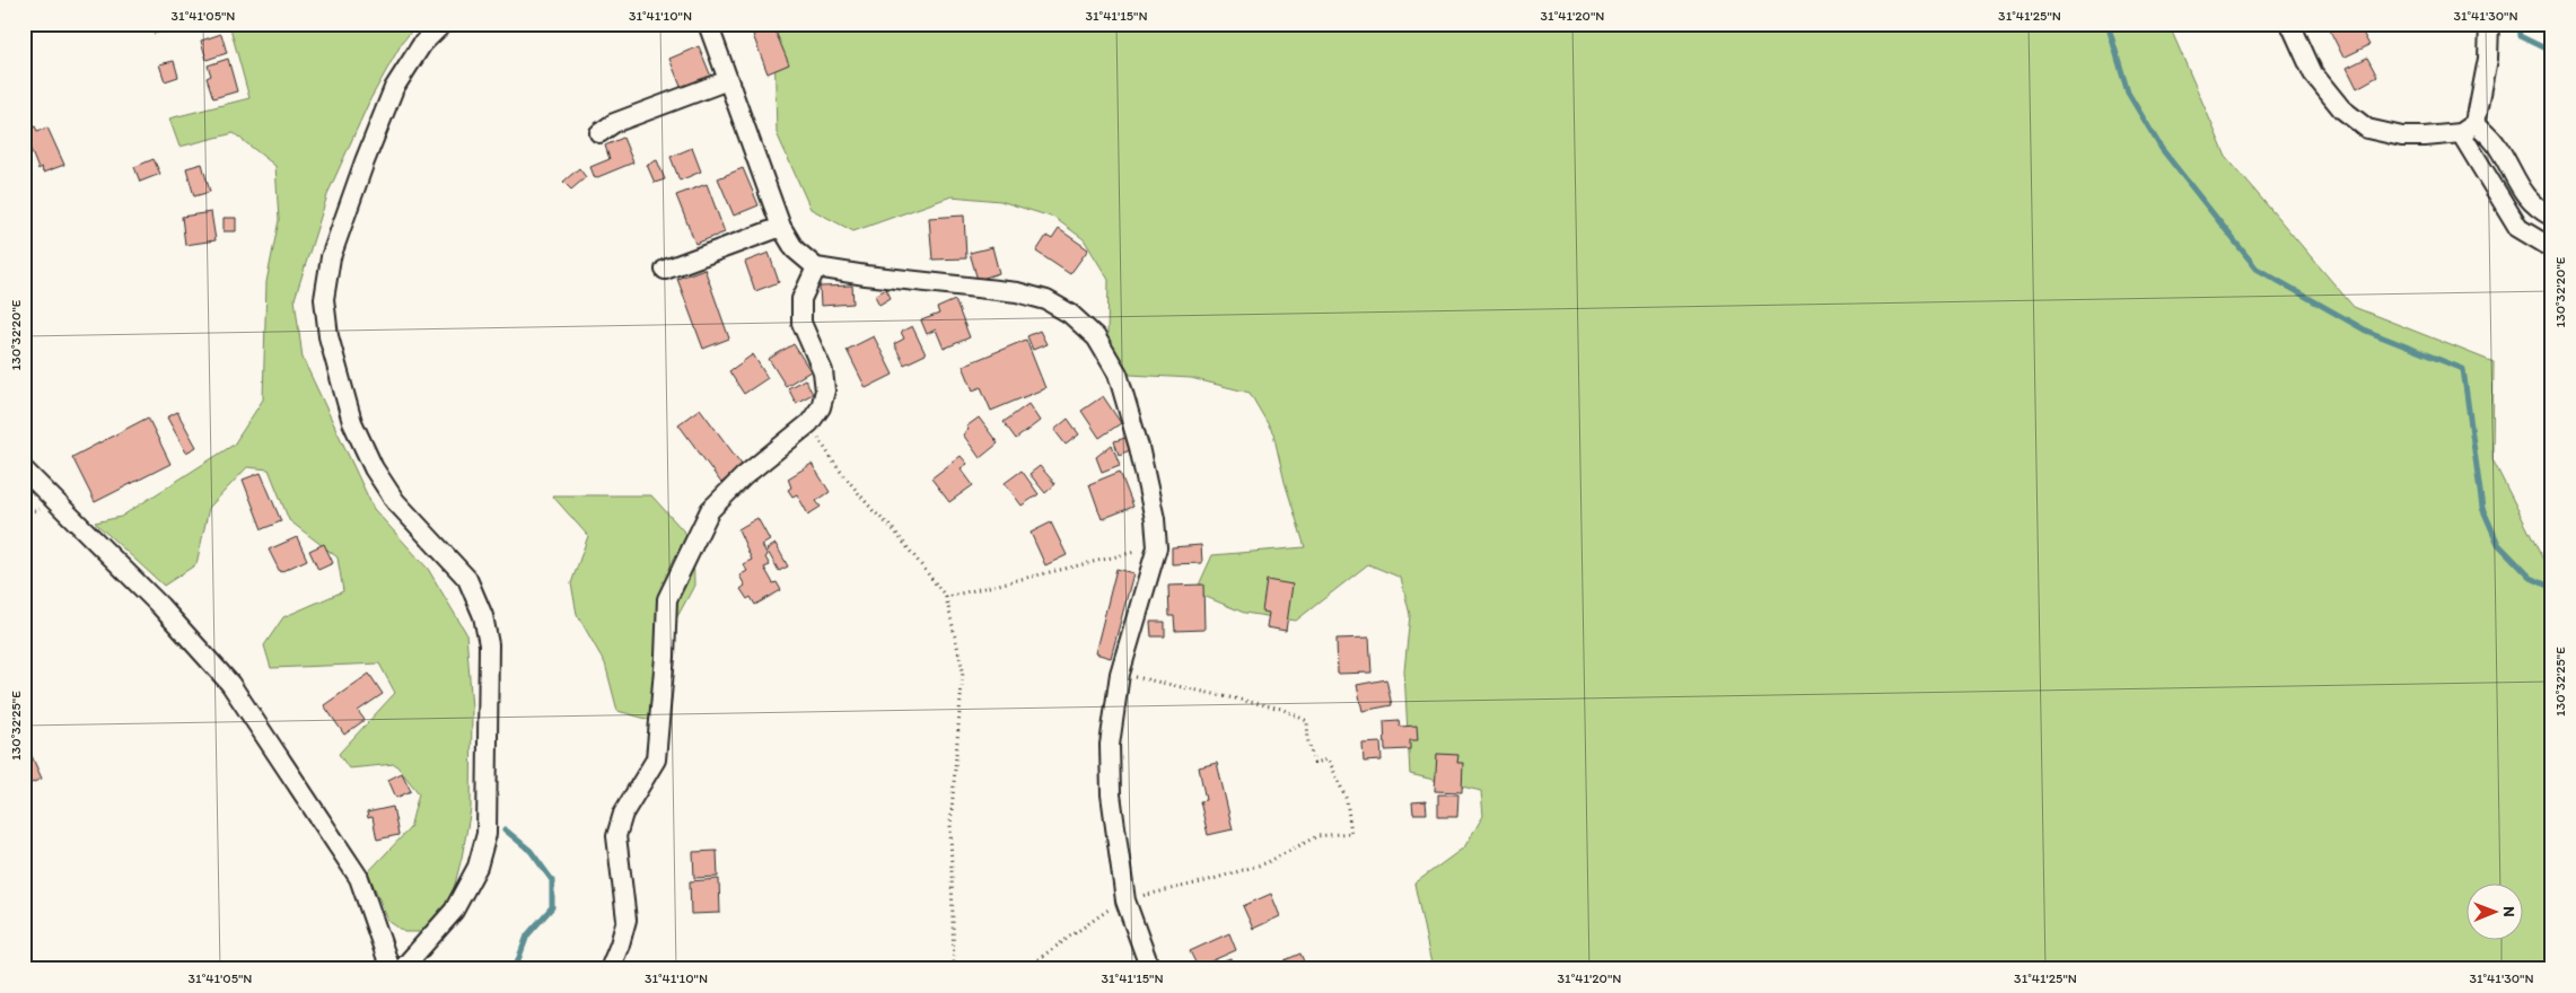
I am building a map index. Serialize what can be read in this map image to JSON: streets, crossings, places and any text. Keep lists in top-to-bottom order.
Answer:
{
  "north": "right",
  "coordinates": [
    "31°41'05\"N",
    "31°41'10\"N",
    "31°41'15\"N",
    "31°41'20\"N",
    "31°41'25\"N",
    "31°41'30\"N",
    "130°32'20\"E",
    "130°32'25\"E"
  ]
}
